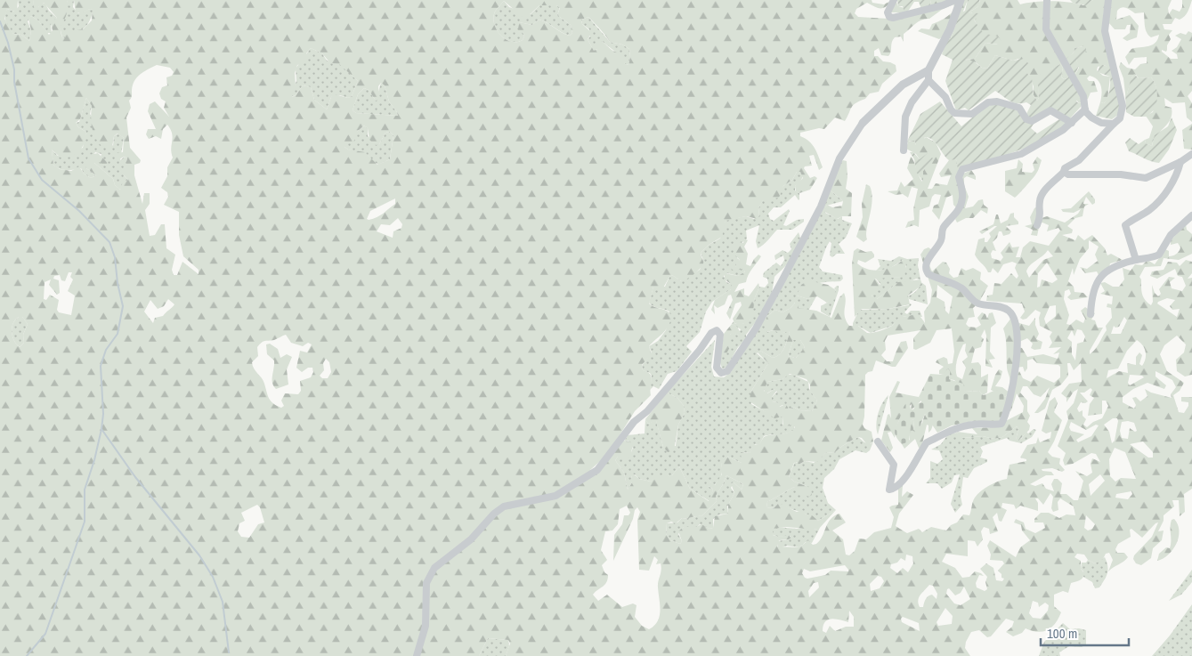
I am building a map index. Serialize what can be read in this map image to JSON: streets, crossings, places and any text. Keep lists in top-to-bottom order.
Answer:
{
  "scale_bar": "100 m"
}
